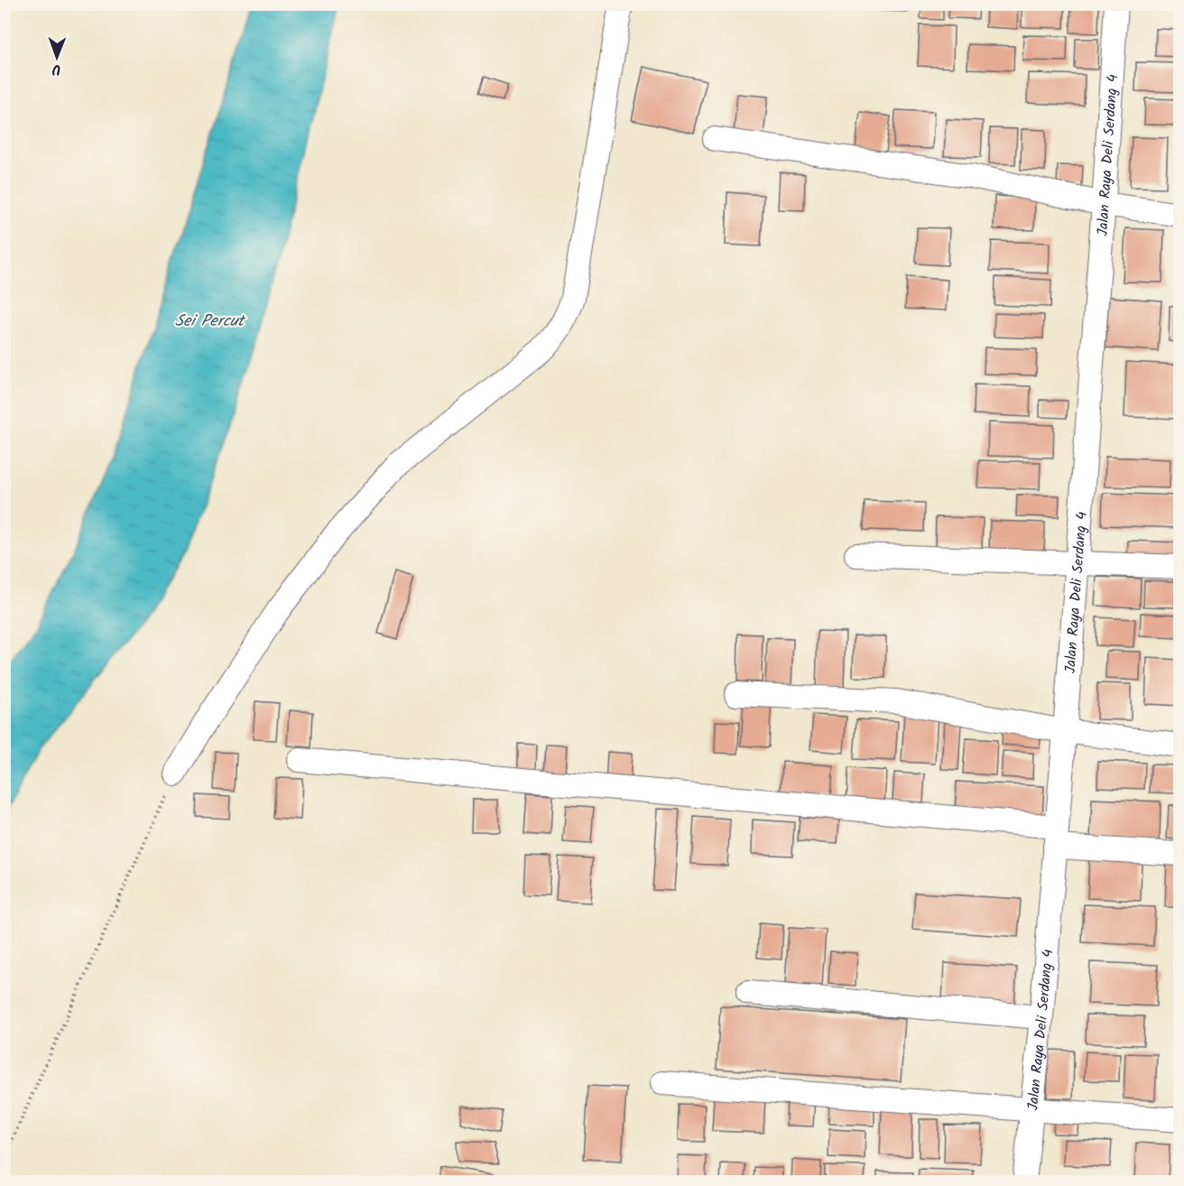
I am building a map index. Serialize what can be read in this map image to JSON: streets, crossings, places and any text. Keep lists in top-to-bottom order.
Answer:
{
  "streets": {
    "street": ["Jalan Raya Deli Serdang 4"]
  },
  "water": ["Sei Percut"],
  "north": "bottom"
}
